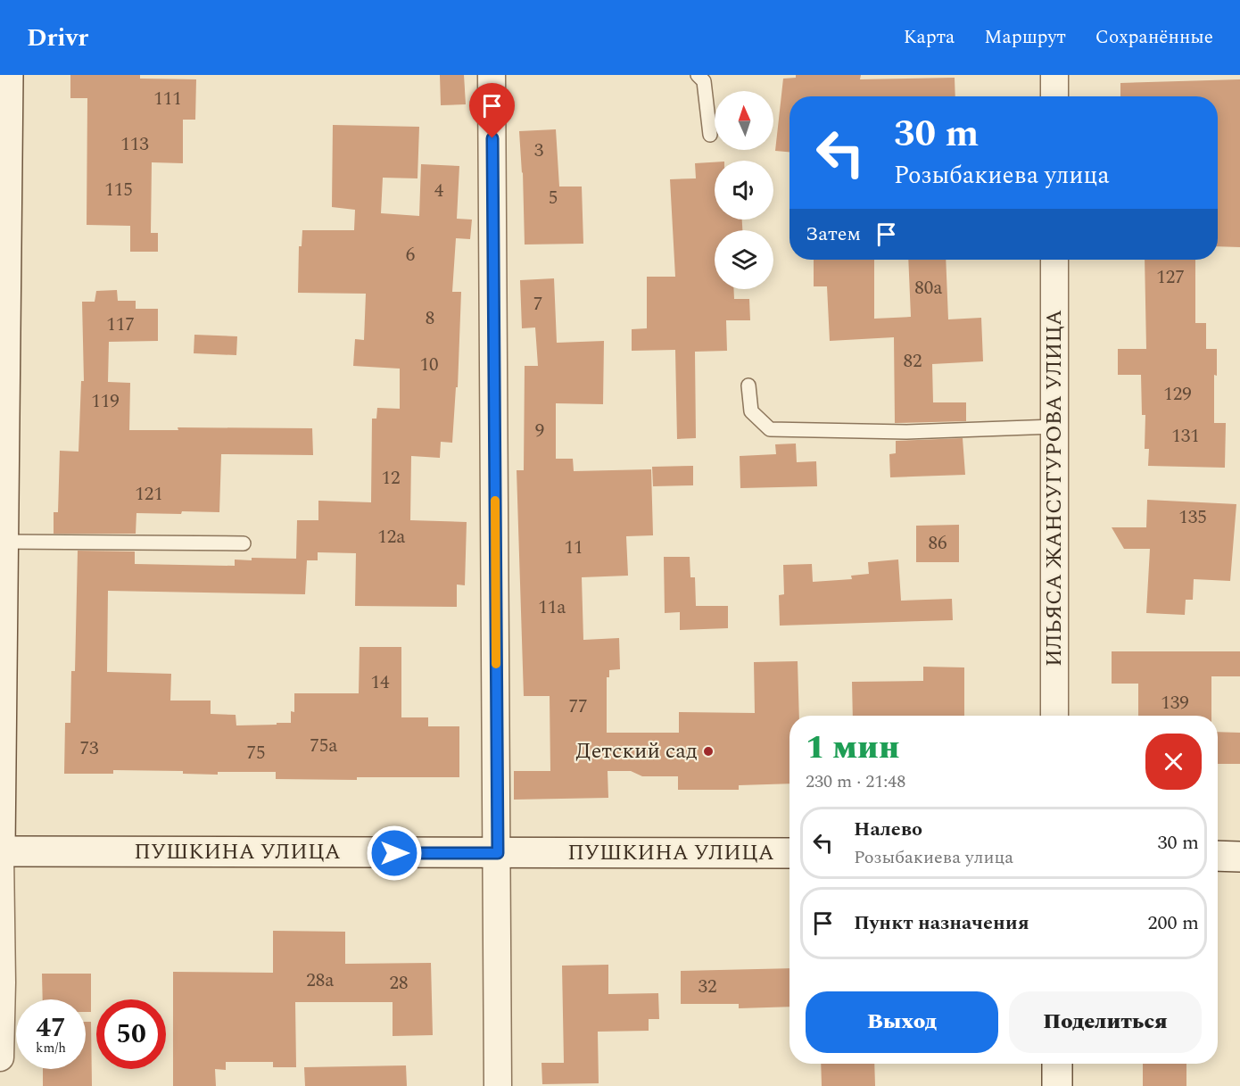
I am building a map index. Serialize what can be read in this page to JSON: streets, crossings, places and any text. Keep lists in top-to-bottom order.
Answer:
{
  "streets": {
    "main road": ["ПУШКИНА УЛИЦА"],
    "street": ["ИЛЬЯСА ЖАНСУГУРОВА УЛИЦА"]
  },
  "places": ["Детский сад"],
  "house_numbers": [
    "111",
    "113",
    "3",
    "115",
    "4",
    "5",
    "6",
    "127",
    "80а",
    "7",
    "8",
    "117",
    "82",
    "10",
    "129",
    "119",
    "9",
    "131",
    "12",
    "121",
    "135",
    "12а",
    "86",
    "11",
    "11а",
    "14",
    "139",
    "77",
    "75а",
    "73",
    "75",
    "28а",
    "28",
    "32"
  ],
  "north": "top",
  "page": {
    "header": "Drivr",
    "nav": ["Карта", "Маршрут", "Сохранённые"],
    "turn": ["30 m", "Розыбакиева улица"],
    "then": "Затем",
    "heading": ["1 мин", "230 m · 21:48"],
    "list": [
      {
        "name": "Налево",
        "note": "Розыбакиева улица",
        "value": "30 m"
      },
      {
        "name": "Пункт назначения",
        "value": "200 m"
      }
    ],
    "buttons": ["Выход", "Поделиться"],
    "speed": "47 km/h",
    "limit": "50"
  }
}
